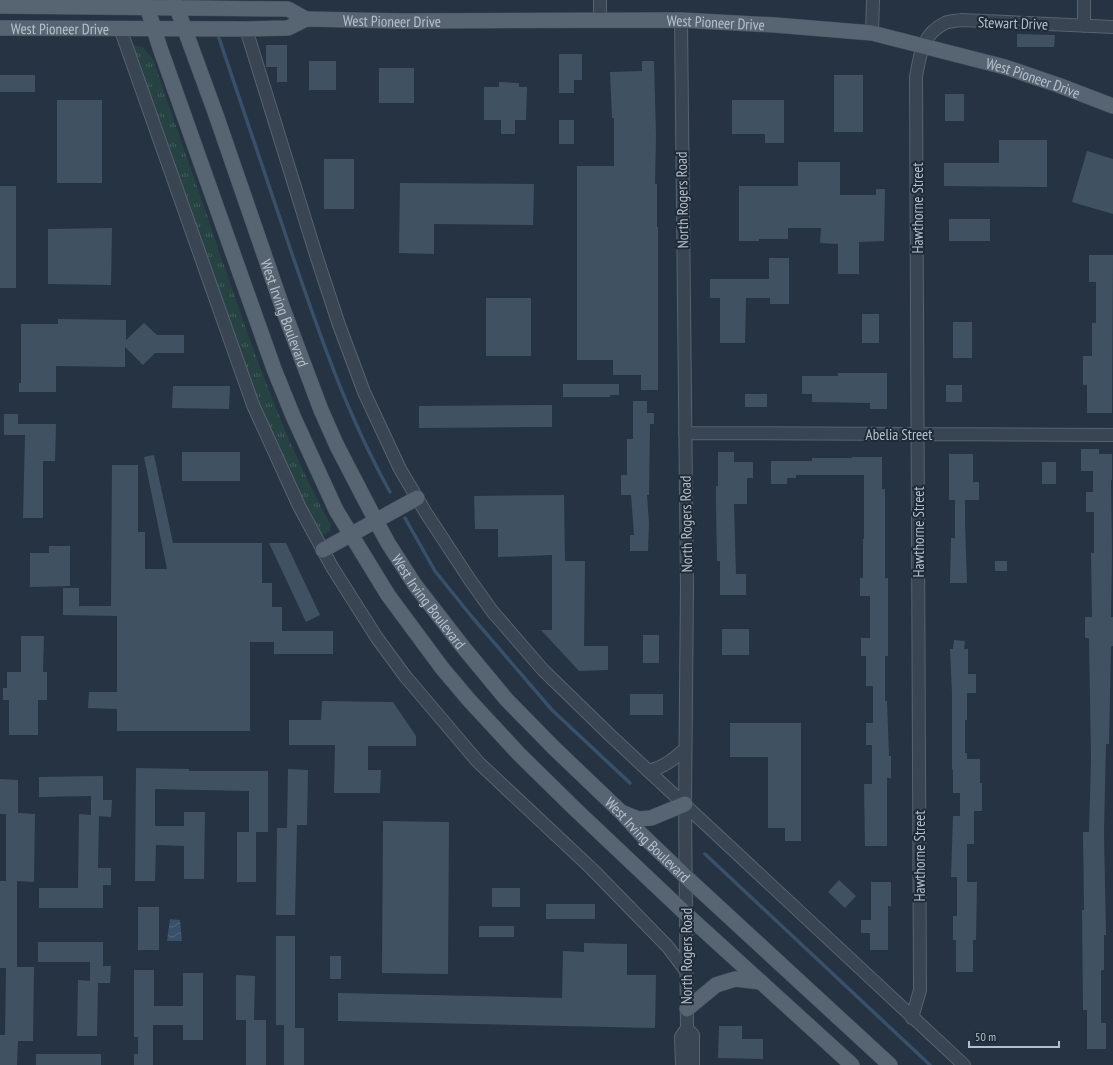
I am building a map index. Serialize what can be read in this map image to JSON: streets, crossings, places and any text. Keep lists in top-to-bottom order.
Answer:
{
  "streets": {
    "main road": ["West Pioneer Drive", "West Irving Boulevard"],
    "street": [
      "Stewart Drive",
      "North Rogers Road",
      "Hawthorne Street",
      "Abelia Street"
    ]
  },
  "crossings": [
    ["West Pioneer Drive", "Stewart Drive"],
    ["West Pioneer Drive", "North Rogers Road"],
    ["West Pioneer Drive", "Hawthorne Street"],
    ["West Pioneer Drive", "West Irving Boulevard"],
    ["Stewart Drive", "Hawthorne Street"],
    ["North Rogers Road", "West Irving Boulevard"],
    ["North Rogers Road", "Abelia Street"],
    ["Hawthorne Street", "Abelia Street"]
  ],
  "scale_bar": "50 m"
}
